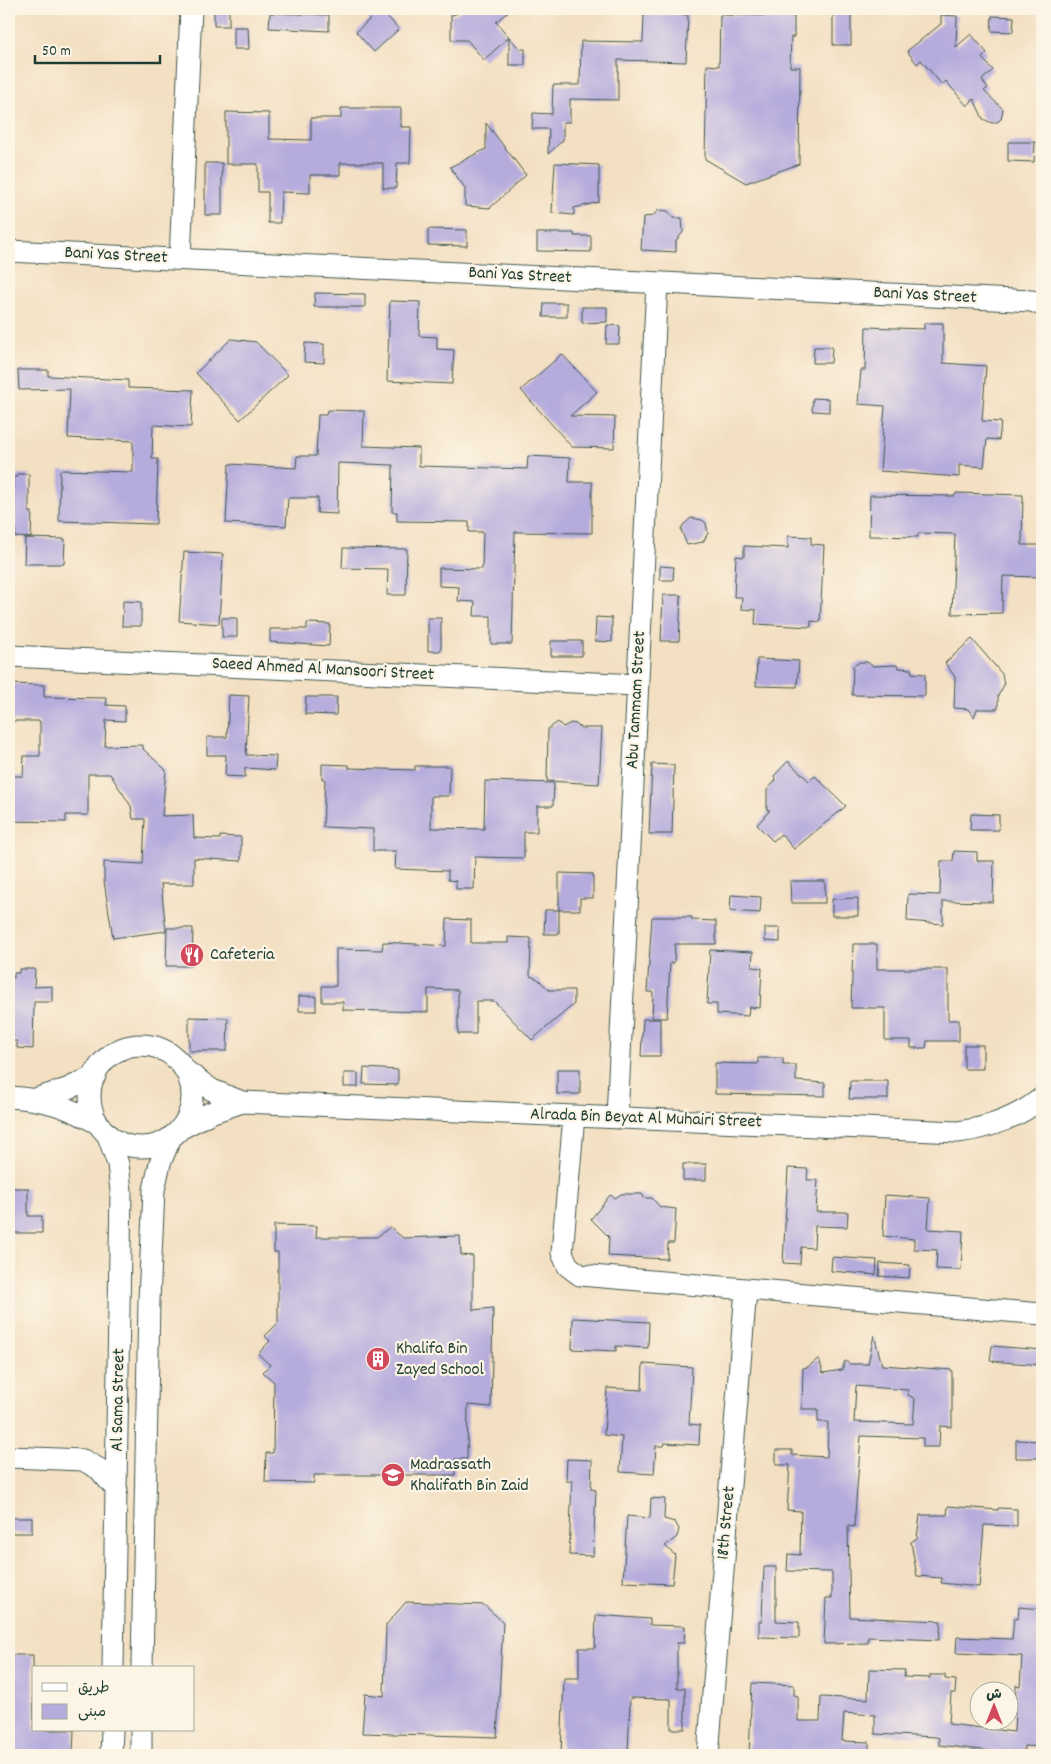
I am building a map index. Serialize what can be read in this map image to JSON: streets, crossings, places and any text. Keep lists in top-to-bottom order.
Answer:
{
  "streets": {
    "street": [
      "Bani Yas Street",
      "Saeed Ahmed Al Mansoori Street",
      "Abu Tammam Street",
      "Alrada Bin Beyat Al Muhairi Street",
      "Al Sama Street",
      "18th Street"
    ]
  },
  "crossings": [
    ["Bani Yas Street", "Abu Tammam Street"],
    ["Saeed Ahmed Al Mansoori Street", "Abu Tammam Street"],
    ["Abu Tammam Street", "Alrada Bin Beyat Al Muhairi Street"],
    ["Alrada Bin Beyat Al Muhairi Street", "Al Sama Street"]
  ],
  "places": {
    "restaurant": ["Cafeteria"],
    "building": ["Khalifa Bin Zayed School"],
    "school or university": ["Madrassath Khalifath Bin Zaid"]
  },
  "legend": ["طريق", "مبنى"],
  "scale_bar": "50 m",
  "north": "top"
}
